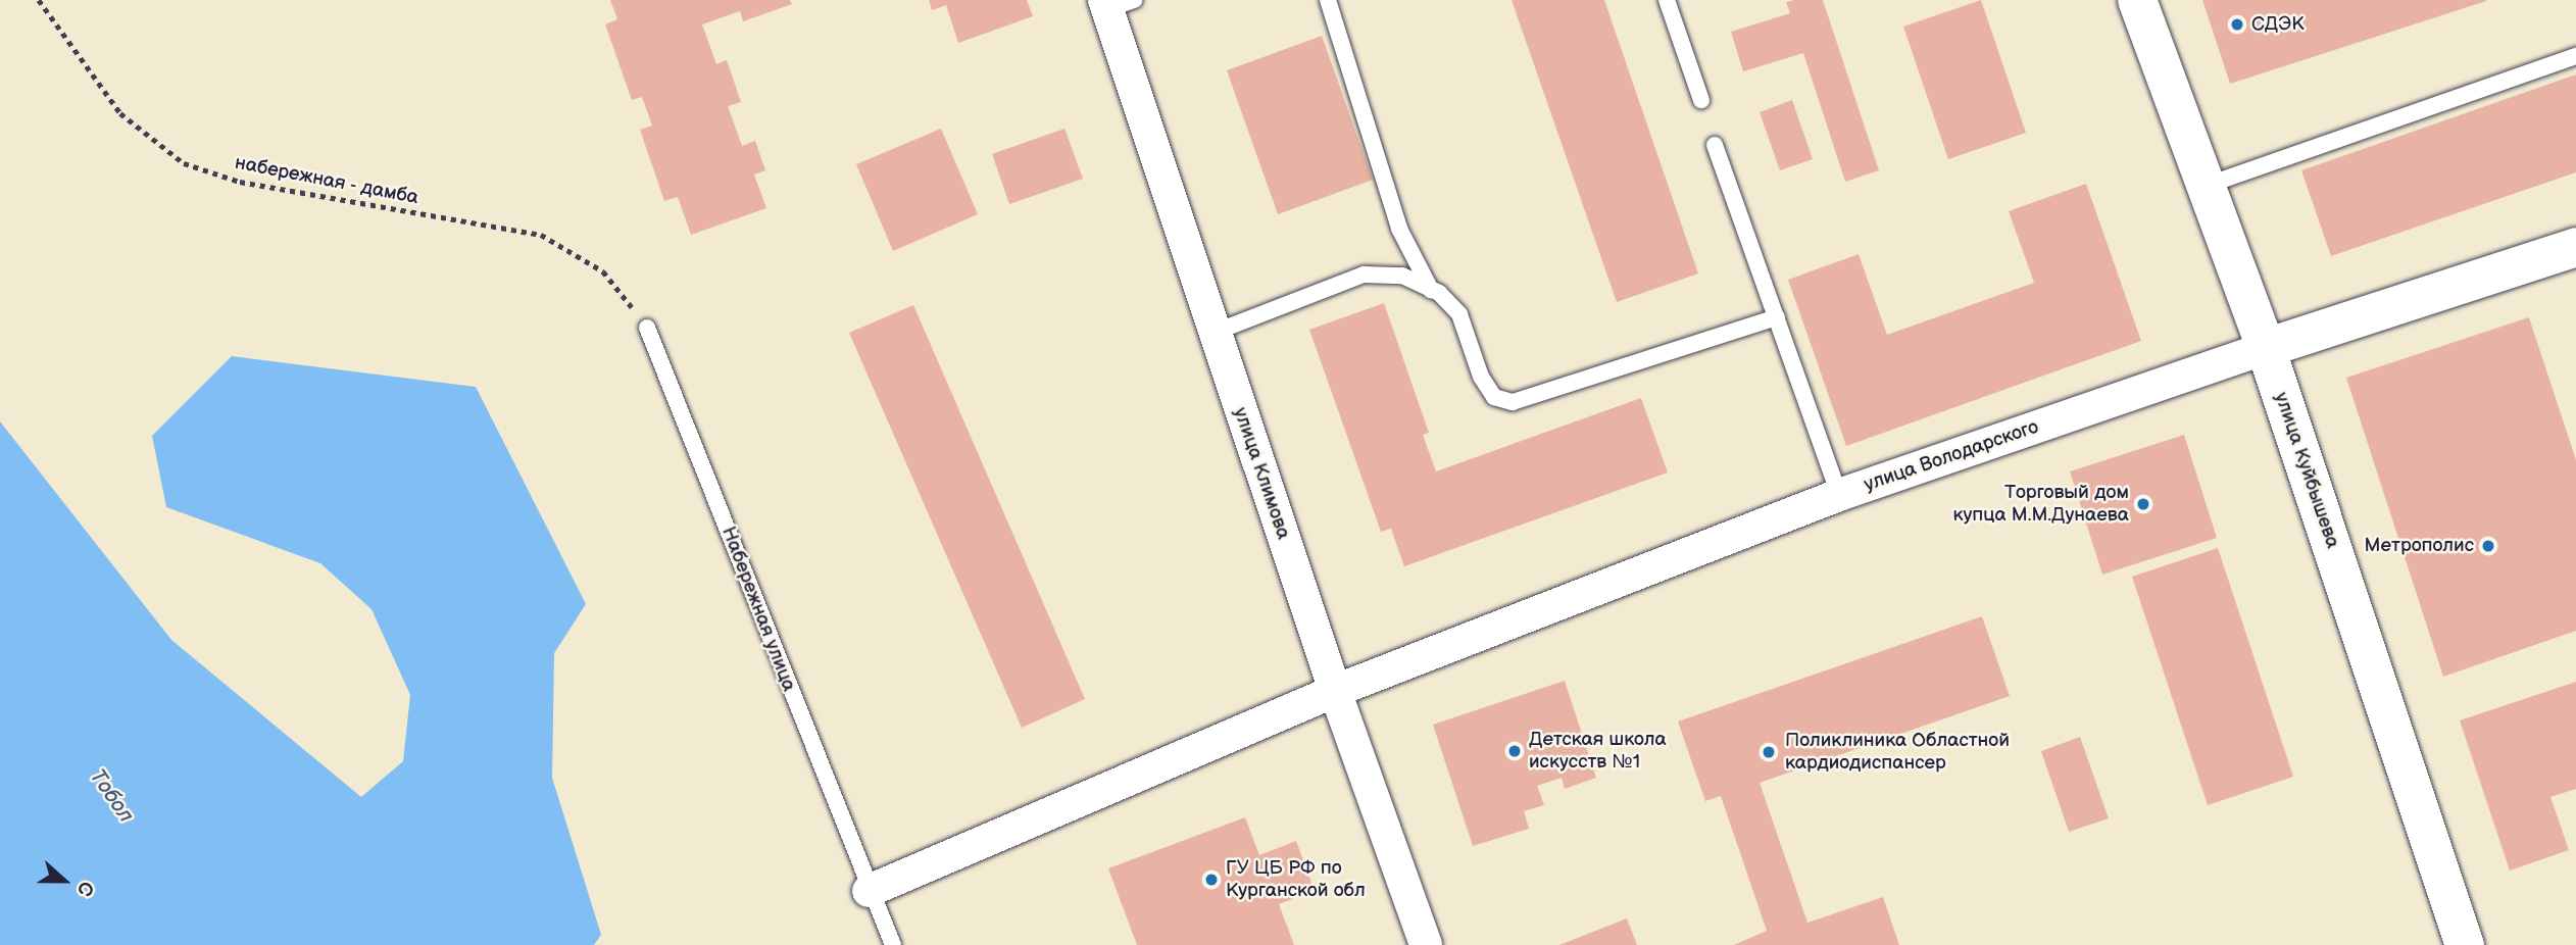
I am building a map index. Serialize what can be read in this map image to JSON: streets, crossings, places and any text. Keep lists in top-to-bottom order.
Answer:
{
  "streets": {
    "main road": ["улица Володарского", "улица Куйбышева"],
    "street": ["улица Климова"],
    "lane": ["Набережная улица"],
    "path": ["набережная - дамба"]
  },
  "crossings": [
    ["набережная - дамба", "Набережная улица"],
    ["улица Володарского", "улица Куйбышева"],
    ["улица Володарского", "улица Климова"]
  ],
  "water": ["Тобол"],
  "places": [
    "СДЭК",
    "Торговый дом купца М.М.Дунаева",
    "Метрополис",
    "Детская школа искусств №1",
    "Поликлиника Областной кардиодиспансер",
    "ГУ ЦБ РФ по Курганской обл"
  ],
  "north": "right"
}
